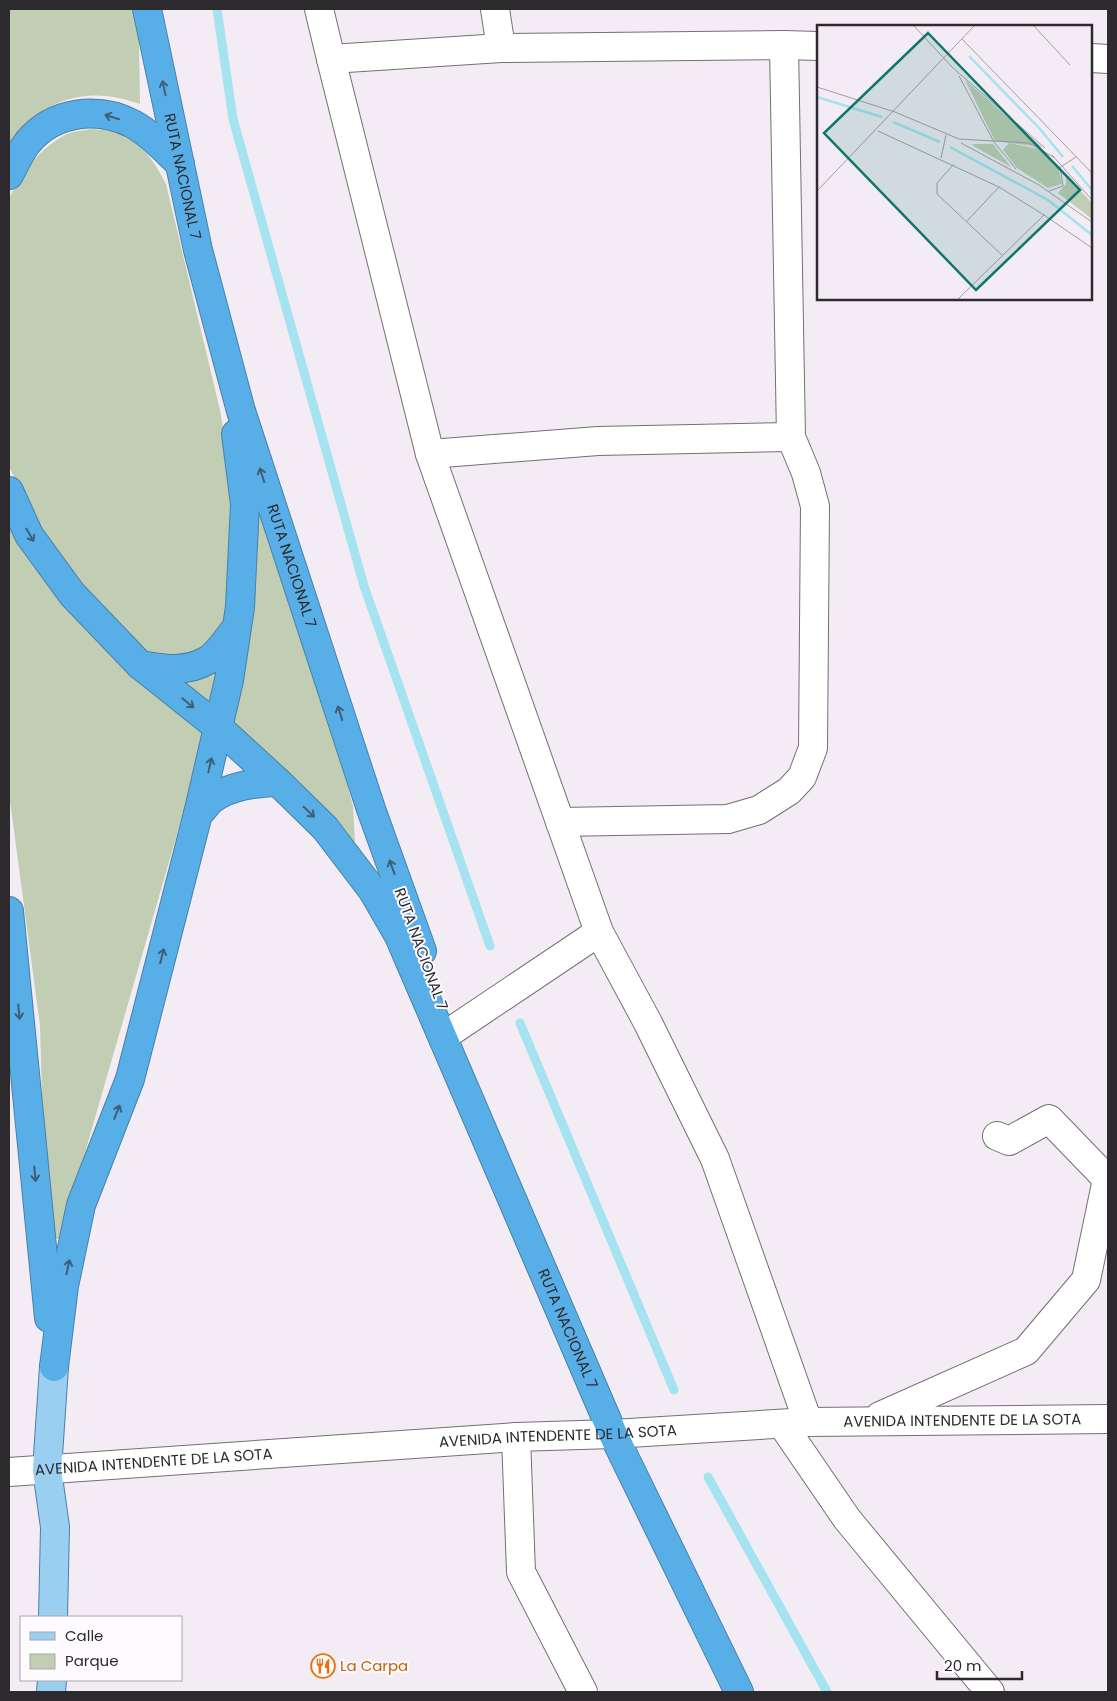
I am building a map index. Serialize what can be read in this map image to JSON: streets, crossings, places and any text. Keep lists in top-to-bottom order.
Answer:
{
  "streets": {
    "highway": ["RUTA NACIONAL 7"],
    "street": ["AVENIDA INTENDENTE DE LA SOTA"]
  },
  "crossings": [
    ["RUTA NACIONAL 7", "AVENIDA INTENDENTE DE LA SOTA"]
  ],
  "places": {
    "restaurant": ["La Carpa"]
  },
  "legend": ["Calle", "Parque"],
  "scale_bar": "20 m"
}
